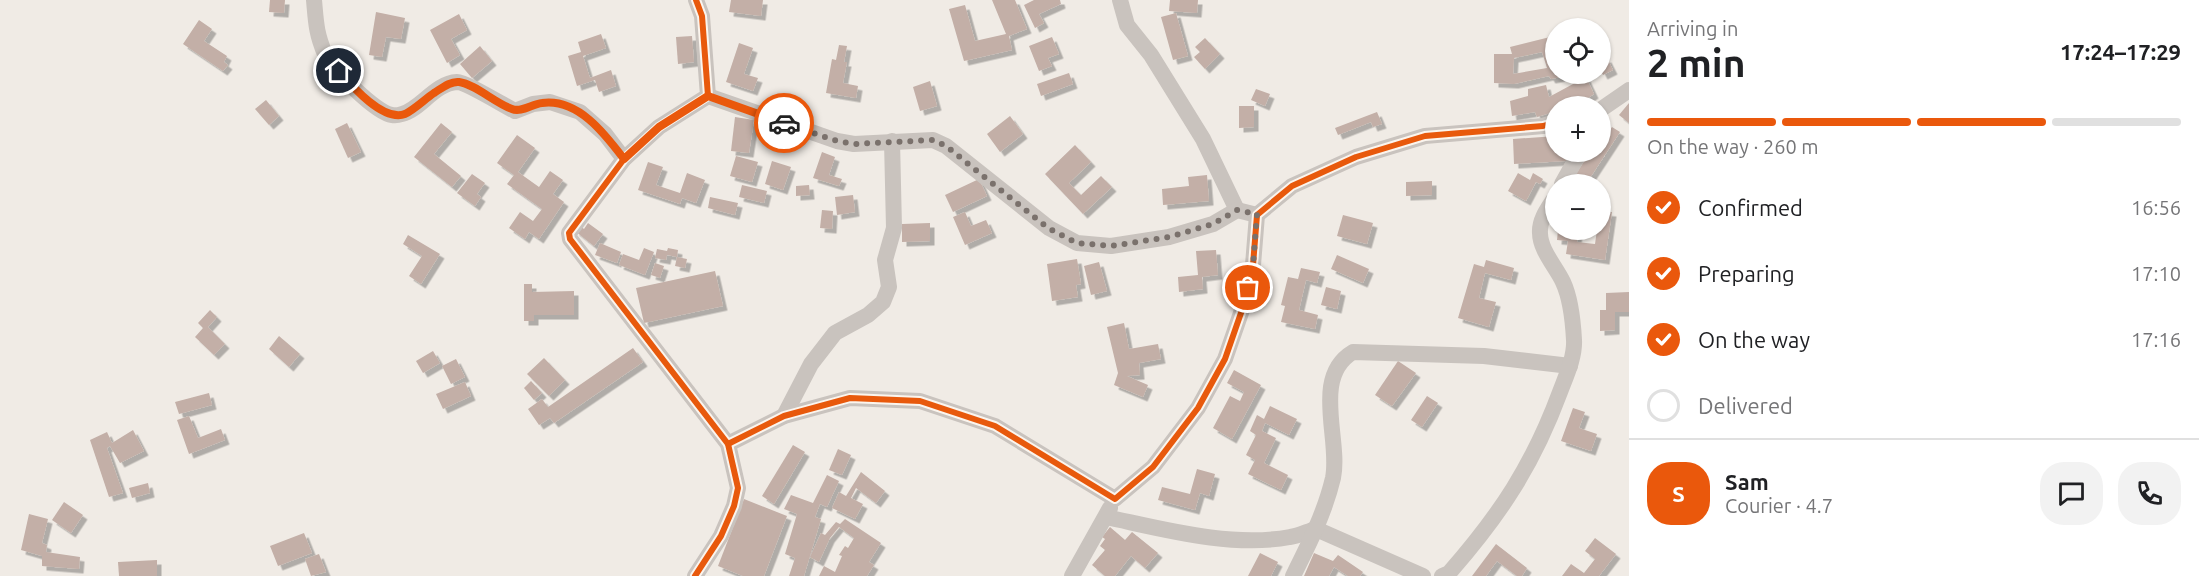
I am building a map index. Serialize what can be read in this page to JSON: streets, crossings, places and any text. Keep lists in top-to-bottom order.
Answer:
{
  "page": {
    "heading": ["2 min", "Arriving in", "17:24–17:29"],
    "panel": ["Sam", "Courier · 4.7"],
    "map_buttons": ["+", "−"],
    "bar": "On the way · 260 m",
    "list": [
      ["Confirmed", "16:56"],
      ["Preparing", "17:10"],
      ["On the way", "17:16"],
      "Delivered"
    ],
    "round": "S"
  }
}
